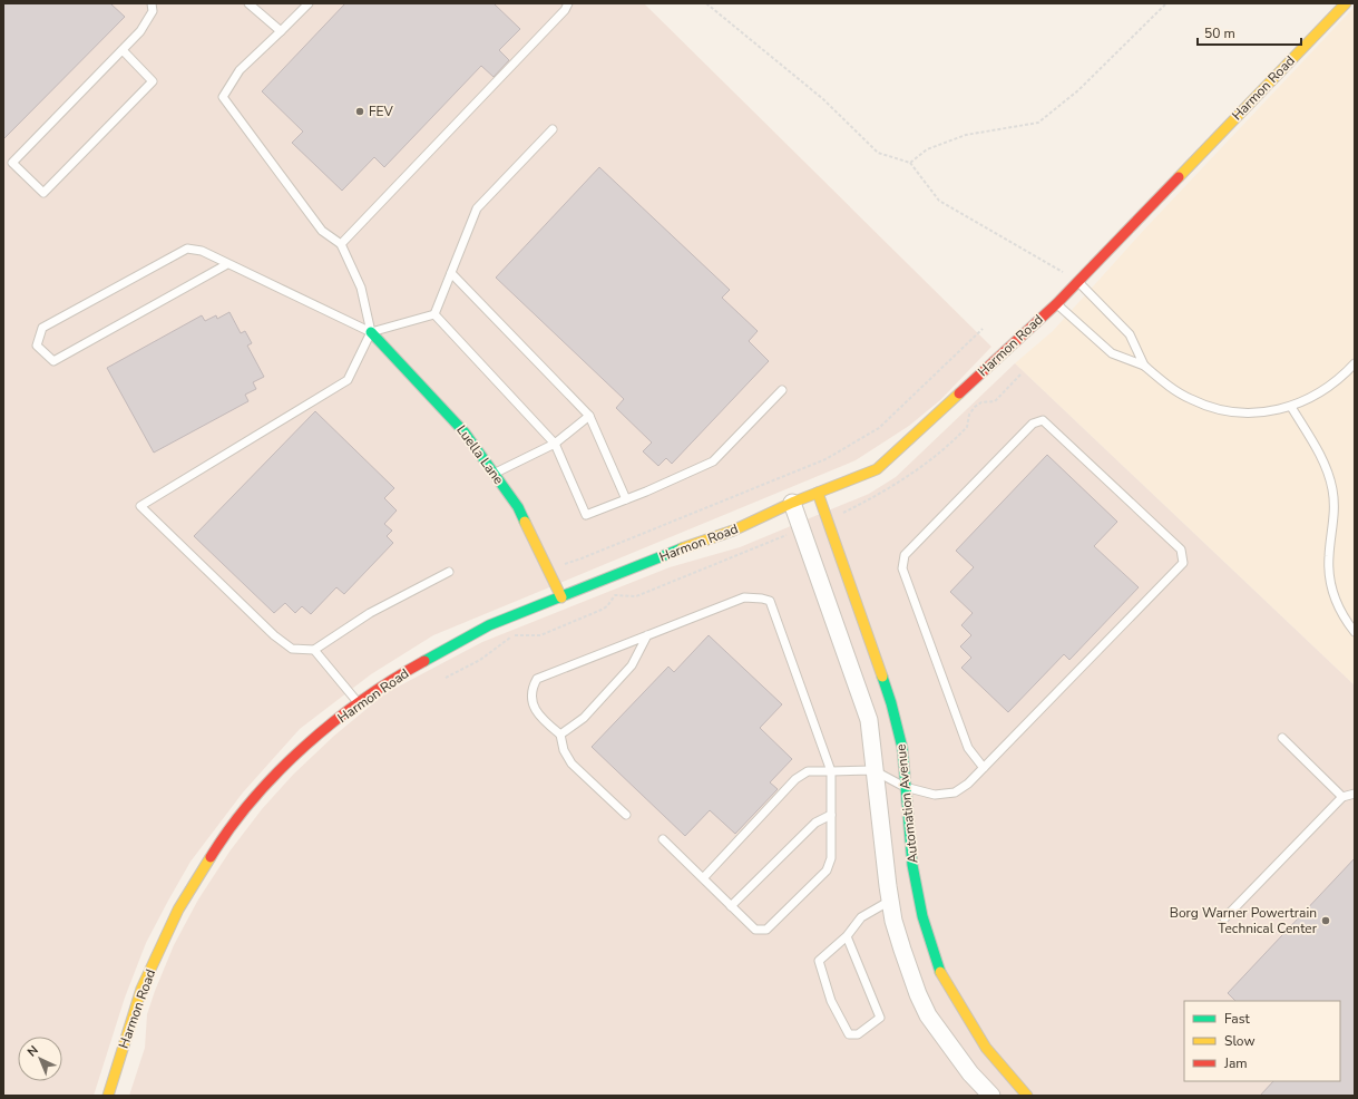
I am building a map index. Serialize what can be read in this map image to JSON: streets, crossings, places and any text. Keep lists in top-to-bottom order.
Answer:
{
  "streets": {
    "street": ["Harmon Road", "Luella Lane", "Automation Avenue"]
  },
  "crossings": [
    ["Harmon Road", "Luella Lane"],
    ["Harmon Road", "Automation Avenue"]
  ],
  "places": ["FEV", "Borg Warner Powertrain Technical Center"],
  "legend": ["Fast", "Slow", "Jam"],
  "scale_bar": "50 m",
  "north": "top left"
}
